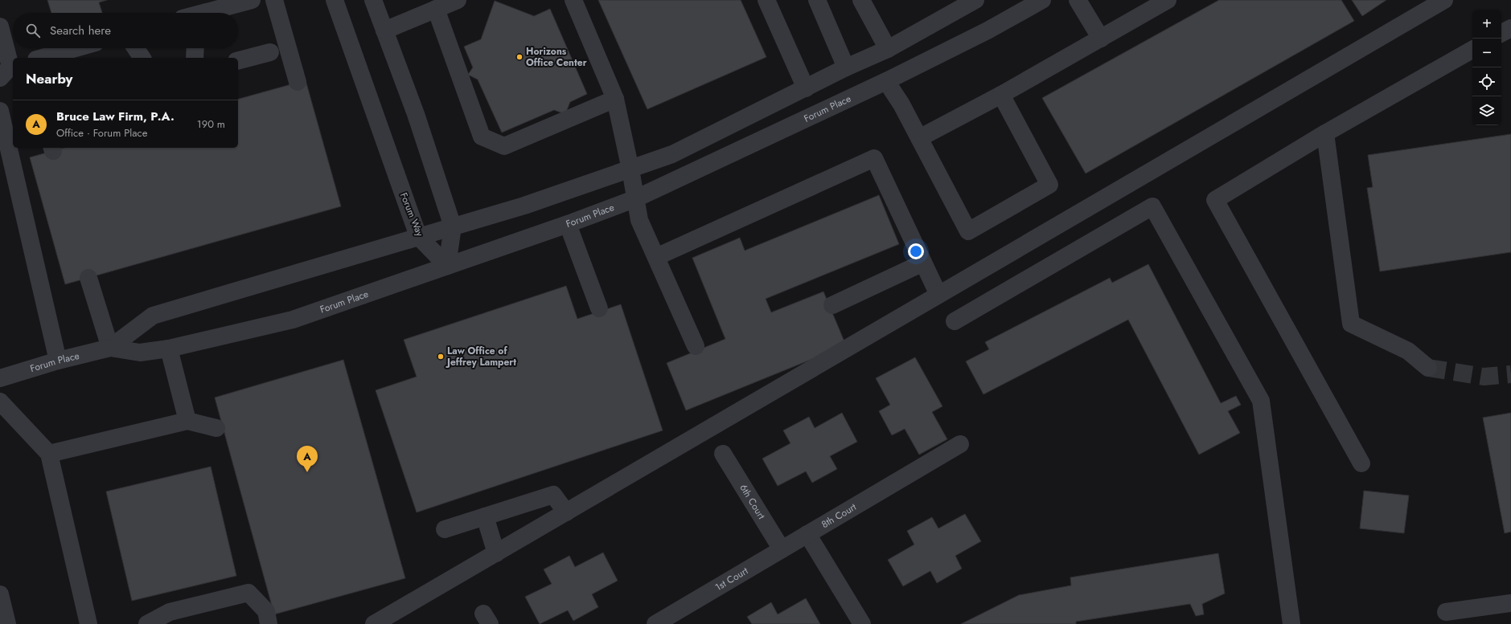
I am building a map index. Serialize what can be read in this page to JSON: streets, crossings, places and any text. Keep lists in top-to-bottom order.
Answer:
{
  "streets": {
    "street": [
      "Forum Place",
      "Forum Way",
      "6th Court",
      "8th Court",
      "1st Court"
    ]
  },
  "crossings": [
    ["Forum Place", "Forum Way"],
    ["6th Court", "1st Court"],
    ["8th Court", "1st Court"]
  ],
  "places": ["Horizons Office Center", "Law Office of Jeffrey Lampert"],
  "page": {
    "map_buttons": ["+", "−"],
    "search": "Search here",
    "heading": "Nearby",
    "list": [
      {
        "mark": "A",
        "name": "Bruce Law Firm, P.A.",
        "note": "Office · Forum Place",
        "value": "190 m"
      }
    ],
    "pins": "A"
  }
}
